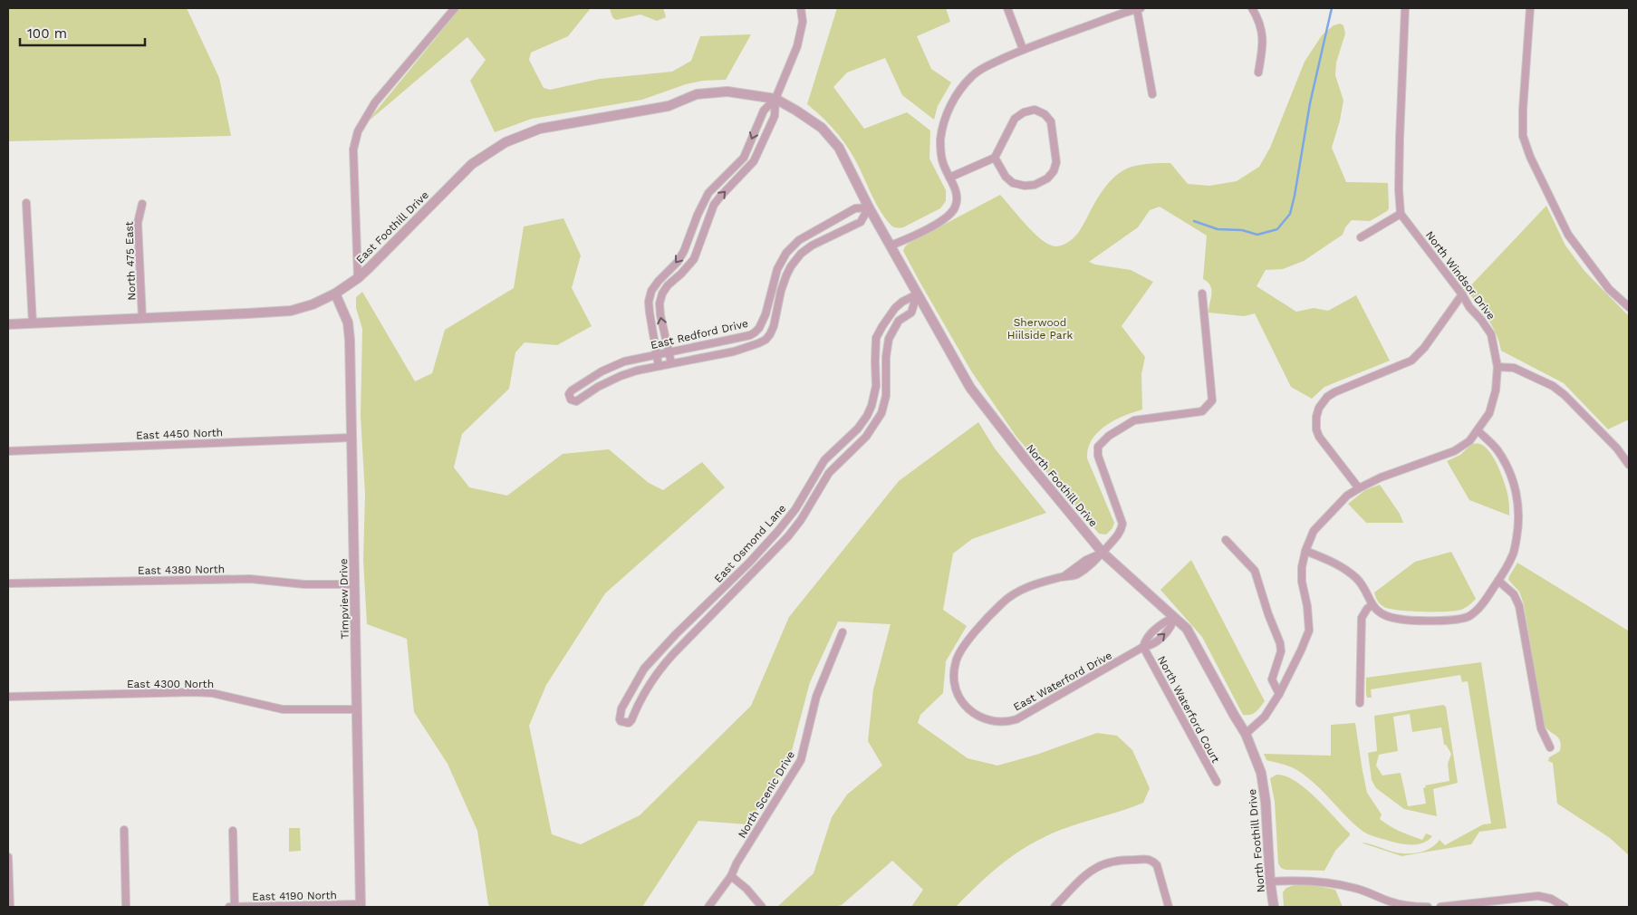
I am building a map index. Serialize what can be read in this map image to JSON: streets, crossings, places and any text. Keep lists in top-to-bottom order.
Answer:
{
  "streets": {
    "street": [
      "East Foothill Drive",
      "North 475 East",
      "North Windsor Drive",
      "East Redford Drive",
      "East 4450 North",
      "North Foothill Drive",
      "East Osmond Lane",
      "East 4380 North",
      "Timpview Drive",
      "East Waterford Drive",
      "East 4300 North",
      "North Waterford Court",
      "North Scenic Drive",
      "East 4190 North"
    ]
  },
  "crossings": [
    ["East Foothill Drive", "North 475 East"],
    ["East Foothill Drive", "North Foothill Drive"],
    ["East Foothill Drive", "Timpview Drive"],
    ["North Windsor Drive", "North Foothill Drive"],
    ["East Redford Drive", "North Foothill Drive"],
    ["East 4450 North", "Timpview Drive"],
    ["North Foothill Drive", "East Osmond Lane"],
    ["North Foothill Drive", "East Waterford Drive"],
    ["East 4380 North", "Timpview Drive"],
    ["Timpview Drive", "East 4300 North"],
    ["Timpview Drive", "East 4190 North"],
    ["East Waterford Drive", "North Waterford Court"]
  ],
  "parks": ["Sherwood Hiilside Park"],
  "scale_bar": "100 m"
}
